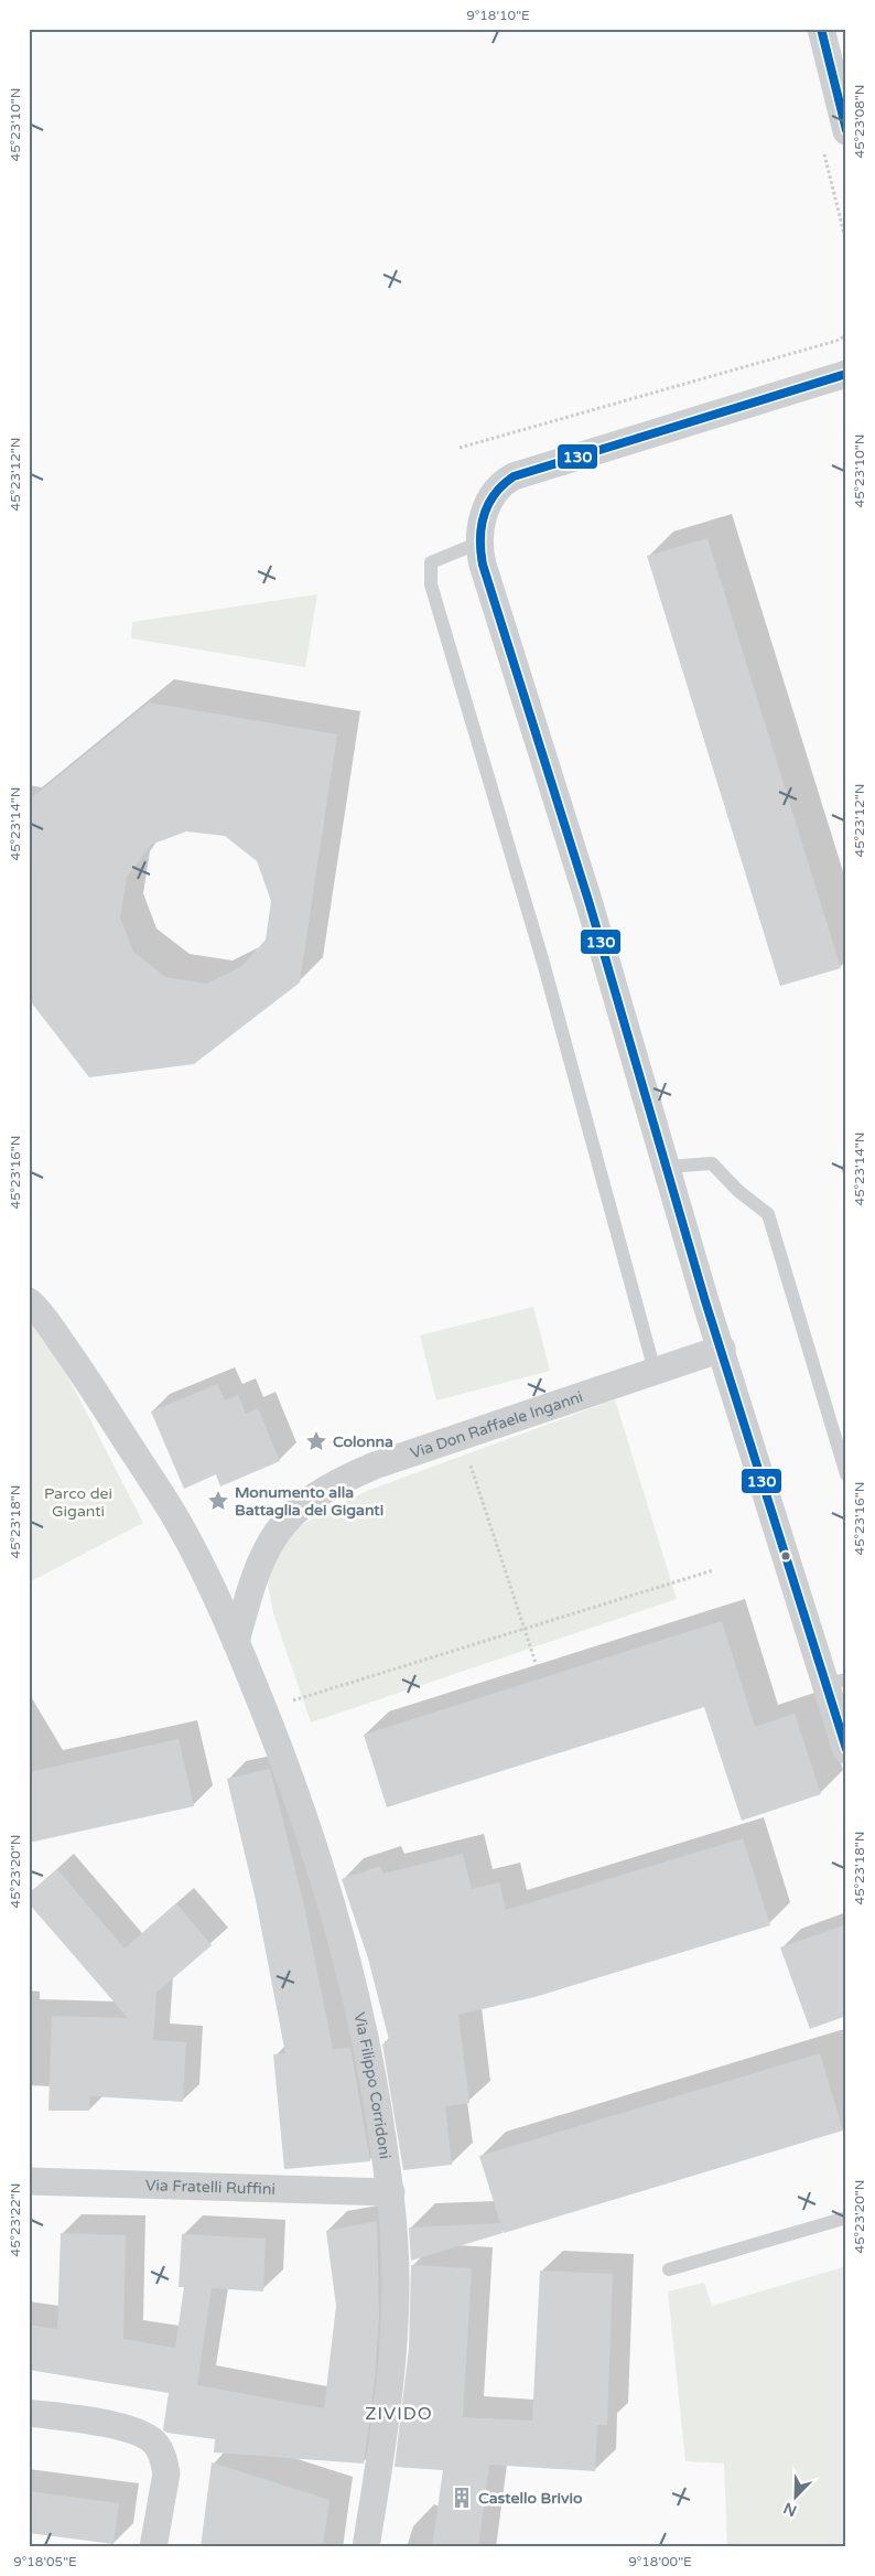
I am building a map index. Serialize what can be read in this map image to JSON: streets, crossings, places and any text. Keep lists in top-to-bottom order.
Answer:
{
  "streets": {
    "street": ["Via Don Raffaele Inganni", "Via Filippo Corridoni", "Via Fratelli Ruffini"]
  },
  "crossings": [
    ["Via Don Raffaele Inganni", "Via Filippo Corridoni"],
    ["Via Filippo Corridoni", "Via Fratelli Ruffini"]
  ],
  "districts": ["ZIVIDO"],
  "parks": ["Parco dei Giganti"],
  "places": {
    "place": ["Colonna", "Monumento alla Battaglia dei Giganti"],
    "building": ["Castello Brivio"]
  },
  "lines": ["transit line 130"],
  "north": "bottom left",
  "coordinates": [
    "9°18'10\"E",
    "45°23'08\"N",
    "45°23'10\"N",
    "45°23'12\"N",
    "45°23'14\"N",
    "45°23'16\"N",
    "45°23'18\"N",
    "45°23'20\"N",
    "45°23'22\"N",
    "9°18'05\"E",
    "9°18'00\"E"
  ]
}
